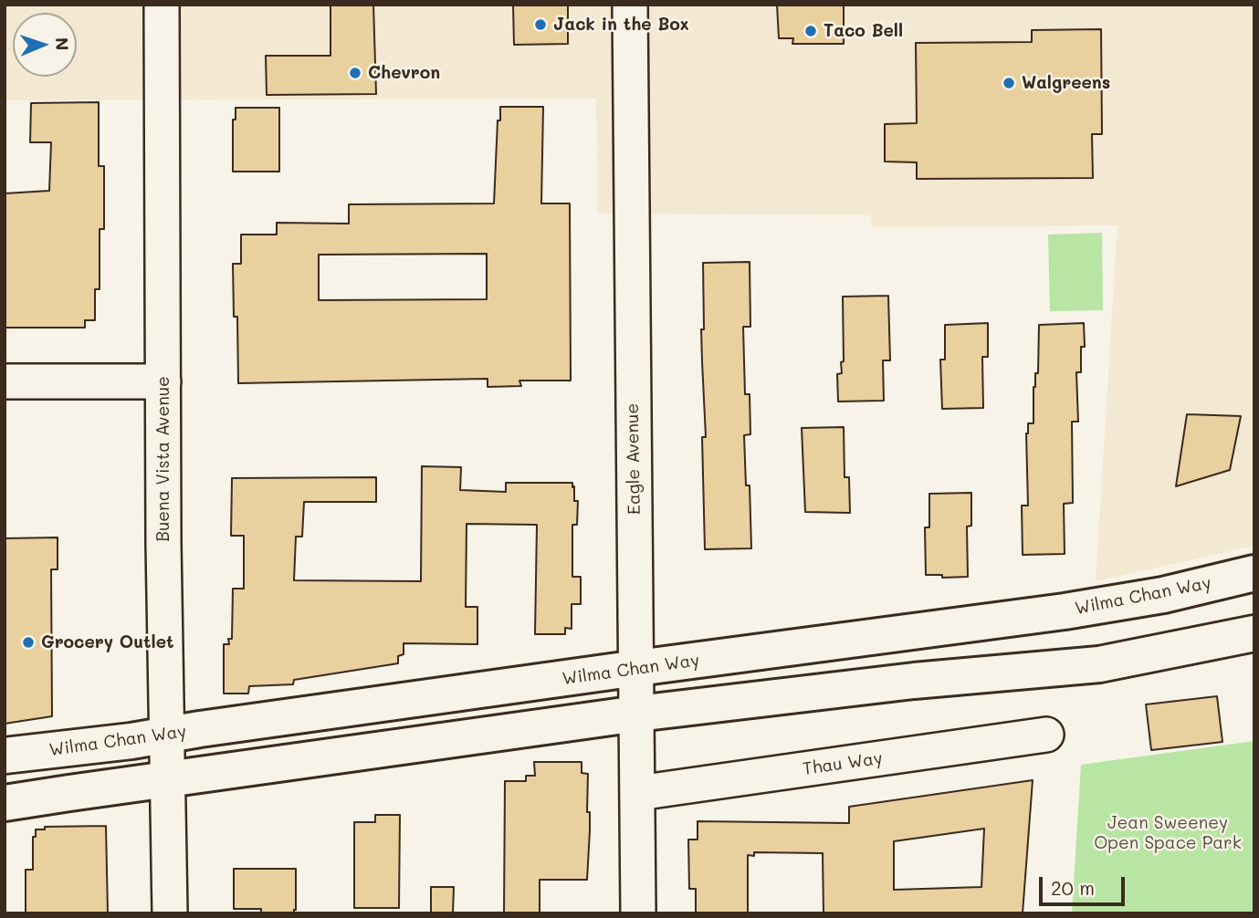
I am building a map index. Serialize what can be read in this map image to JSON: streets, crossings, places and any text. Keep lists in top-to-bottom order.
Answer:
{
  "streets": {
    "main road": ["Wilma Chan Way"],
    "street": ["Buena Vista Avenue", "Eagle Avenue", "Thau Way"]
  },
  "crossings": [
    ["Buena Vista Avenue", "Wilma Chan Way"],
    ["Eagle Avenue", "Wilma Chan Way"],
    ["Eagle Avenue", "Thau Way"]
  ],
  "parks": ["Jean Sweeney Open Space Park"],
  "places": [
    "Jack in the Box",
    "Taco Bell",
    "Chevron",
    "Walgreens",
    "Grocery Outlet"
  ],
  "scale_bar": "20 m",
  "north": "right"
}
